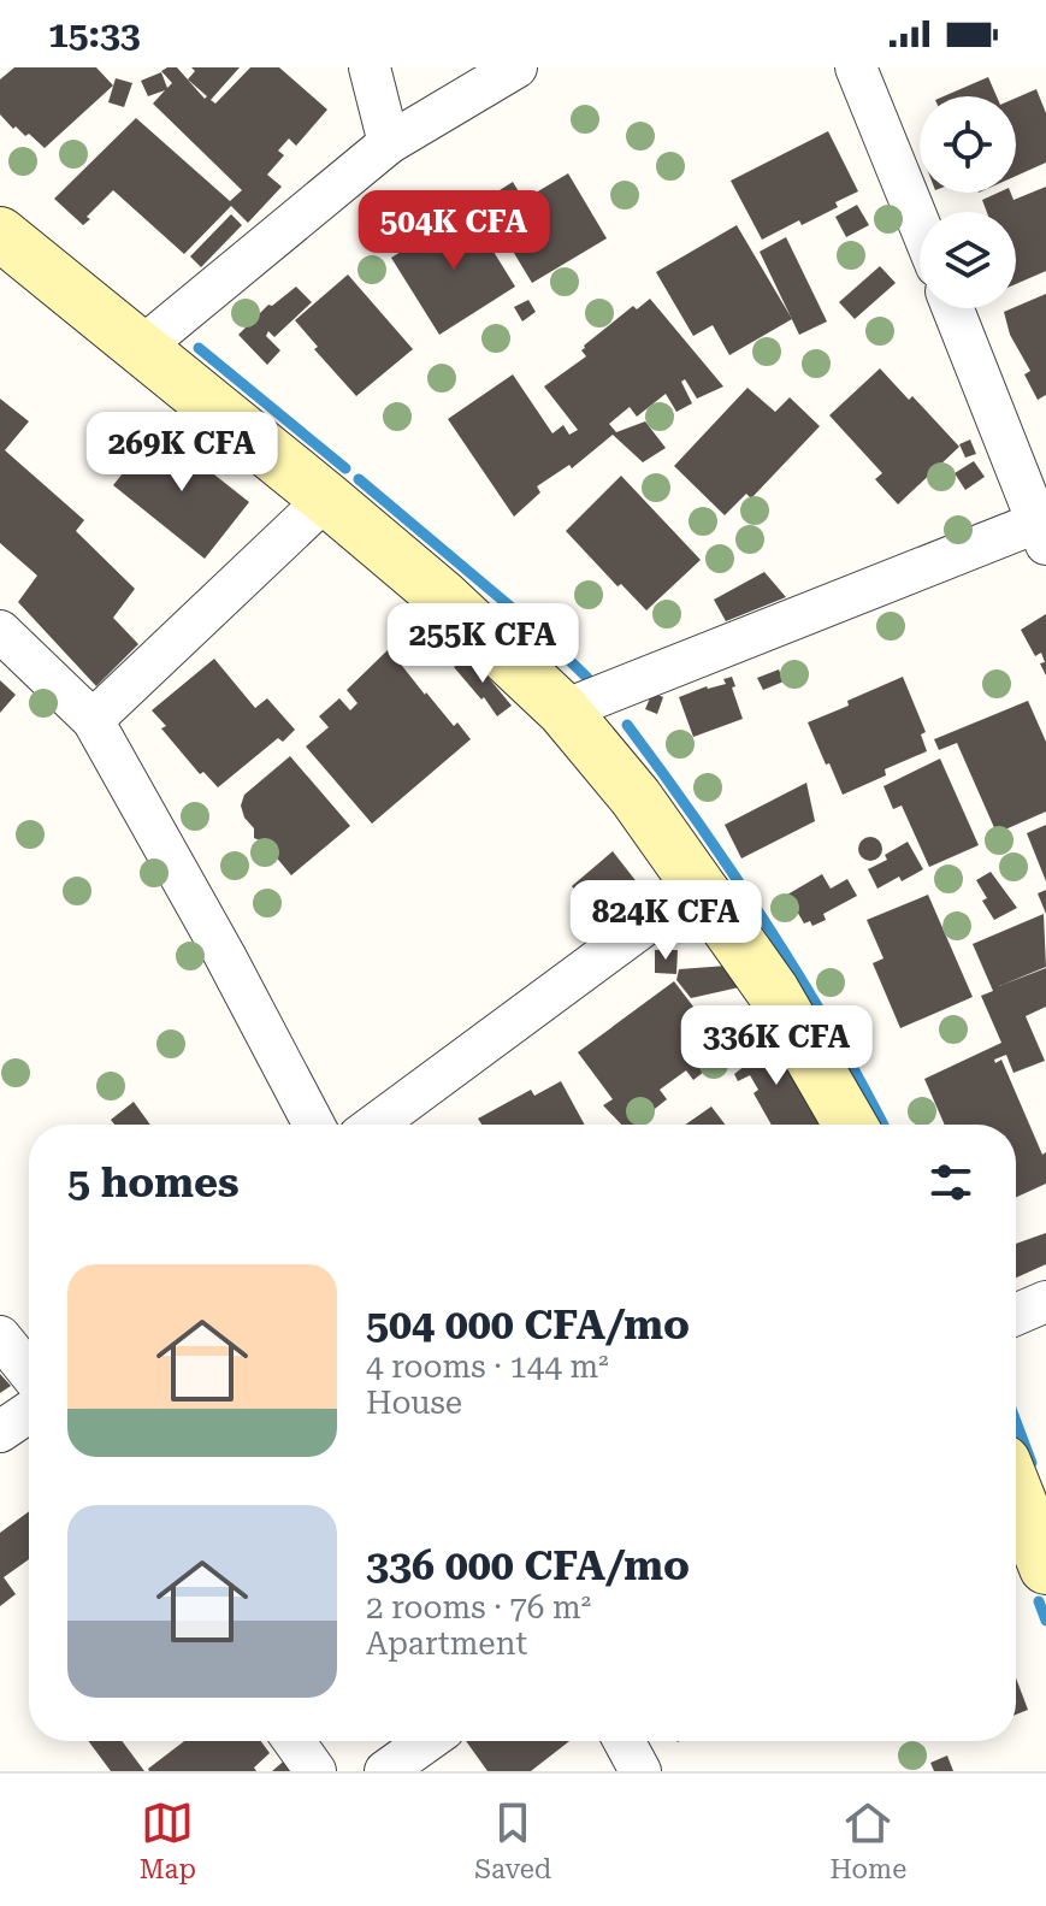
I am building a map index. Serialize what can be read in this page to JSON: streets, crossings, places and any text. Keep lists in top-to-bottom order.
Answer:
{
  "page": {
    "status": "15:33",
    "price": [
      "504K CFA",
      "269K CFA",
      "255K CFA",
      "824K CFA",
      "336K CFA"
    ],
    "heading": "5 homes",
    "list": [
      {
        "name": "504 000 CFA/mo",
        "note": "4 rooms · 144 m² · House"
      },
      {
        "name": "336 000 CFA/mo",
        "note": "2 rooms · 76 m² · Apartment"
      }
    ],
    "tabs": ["Map", "Saved", "Home"]
  }
}
